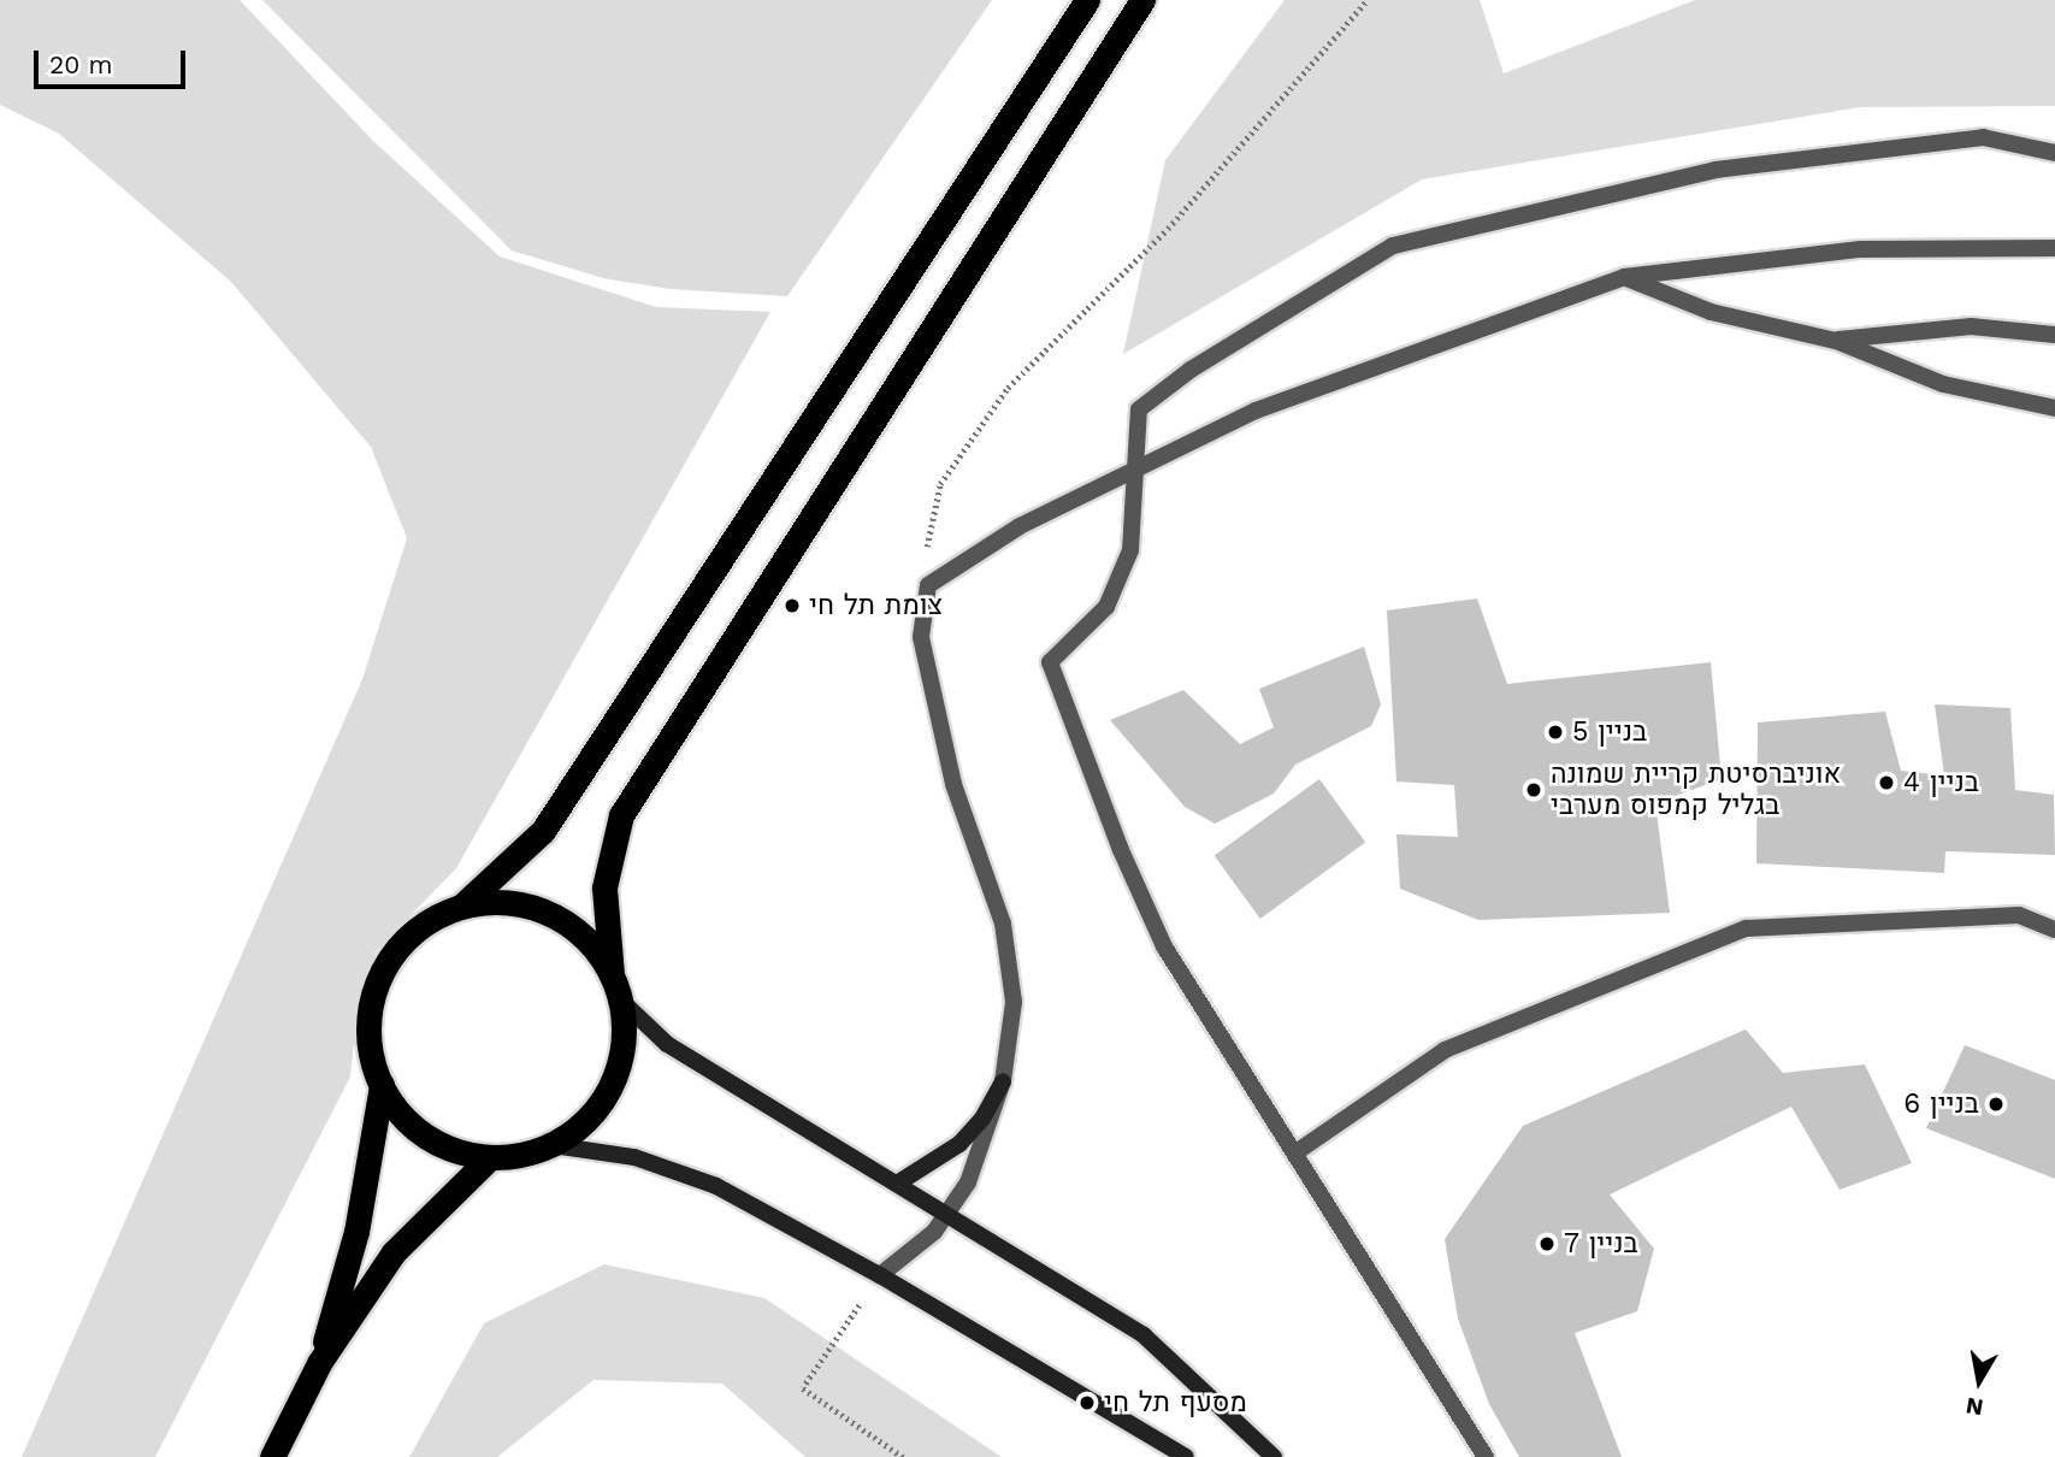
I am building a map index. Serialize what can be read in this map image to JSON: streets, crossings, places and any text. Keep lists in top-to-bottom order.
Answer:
{
  "places": [
    "צומת תל חי",
    "בניין 5",
    "בניין 4",
    "אוניברסיטת קריית שמונה בגליל קמפוס מערבי",
    "בניין 6",
    "בניין 7",
    "מסעף תל חי"
  ],
  "scale_bar": "20 m",
  "north": "bottom"
}
